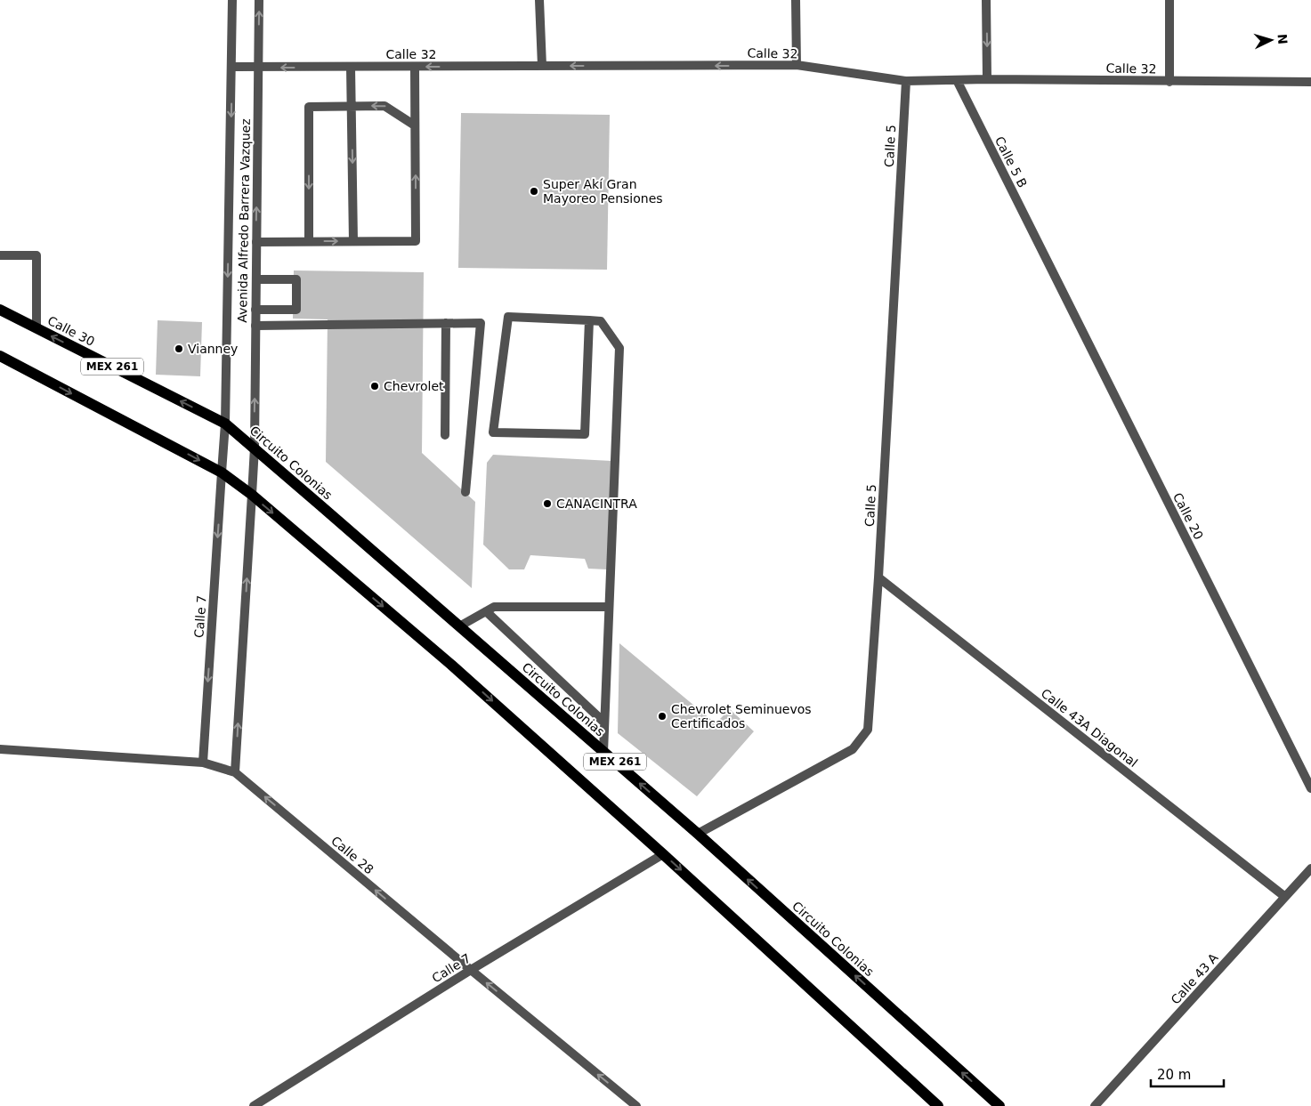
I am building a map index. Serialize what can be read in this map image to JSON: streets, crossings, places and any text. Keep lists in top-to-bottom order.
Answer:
{
  "streets": {
    "main road": ["Calle 30", "MEX 261", "Circuito Colonias"],
    "street": [
      "Calle 32",
      "Calle 5",
      "Calle 5 B",
      "Avenida Alfredo Barrera Vazquez",
      "Calle 20",
      "Calle 7",
      "Calle 43A Diagonal",
      "Calle 28",
      "Calle 43 A"
    ]
  },
  "crossings": [
    ["Calle 32", "Calle 5"],
    ["Calle 32", "Calle 5 B"],
    ["Calle 32", "Avenida Alfredo Barrera Vazquez"],
    ["Calle 5", "Circuito Colonias"],
    ["Calle 5", "Calle 43A Diagonal"],
    ["Calle 5 B", "Calle 20"],
    ["Avenida Alfredo Barrera Vazquez", "Calle 30"],
    ["Avenida Alfredo Barrera Vazquez", "MEX 261"],
    ["Avenida Alfredo Barrera Vazquez", "Circuito Colonias"],
    ["Avenida Alfredo Barrera Vazquez", "Calle 7"],
    ["Calle 30", "Circuito Colonias"],
    ["MEX 261", "Calle 7"],
    ["Calle 7", "Calle 28"],
    ["Calle 43A Diagonal", "Calle 43 A"]
  ],
  "one_way": ["Calle 32", "Calle 28"],
  "places": [
    "Super Akí Gran Mayoreo Pensiones",
    "Vianney",
    "Chevrolet",
    "CANACINTRA",
    "Chevrolet Seminuevos Certificados"
  ],
  "scale_bar": "20 m",
  "north": "right"
}
